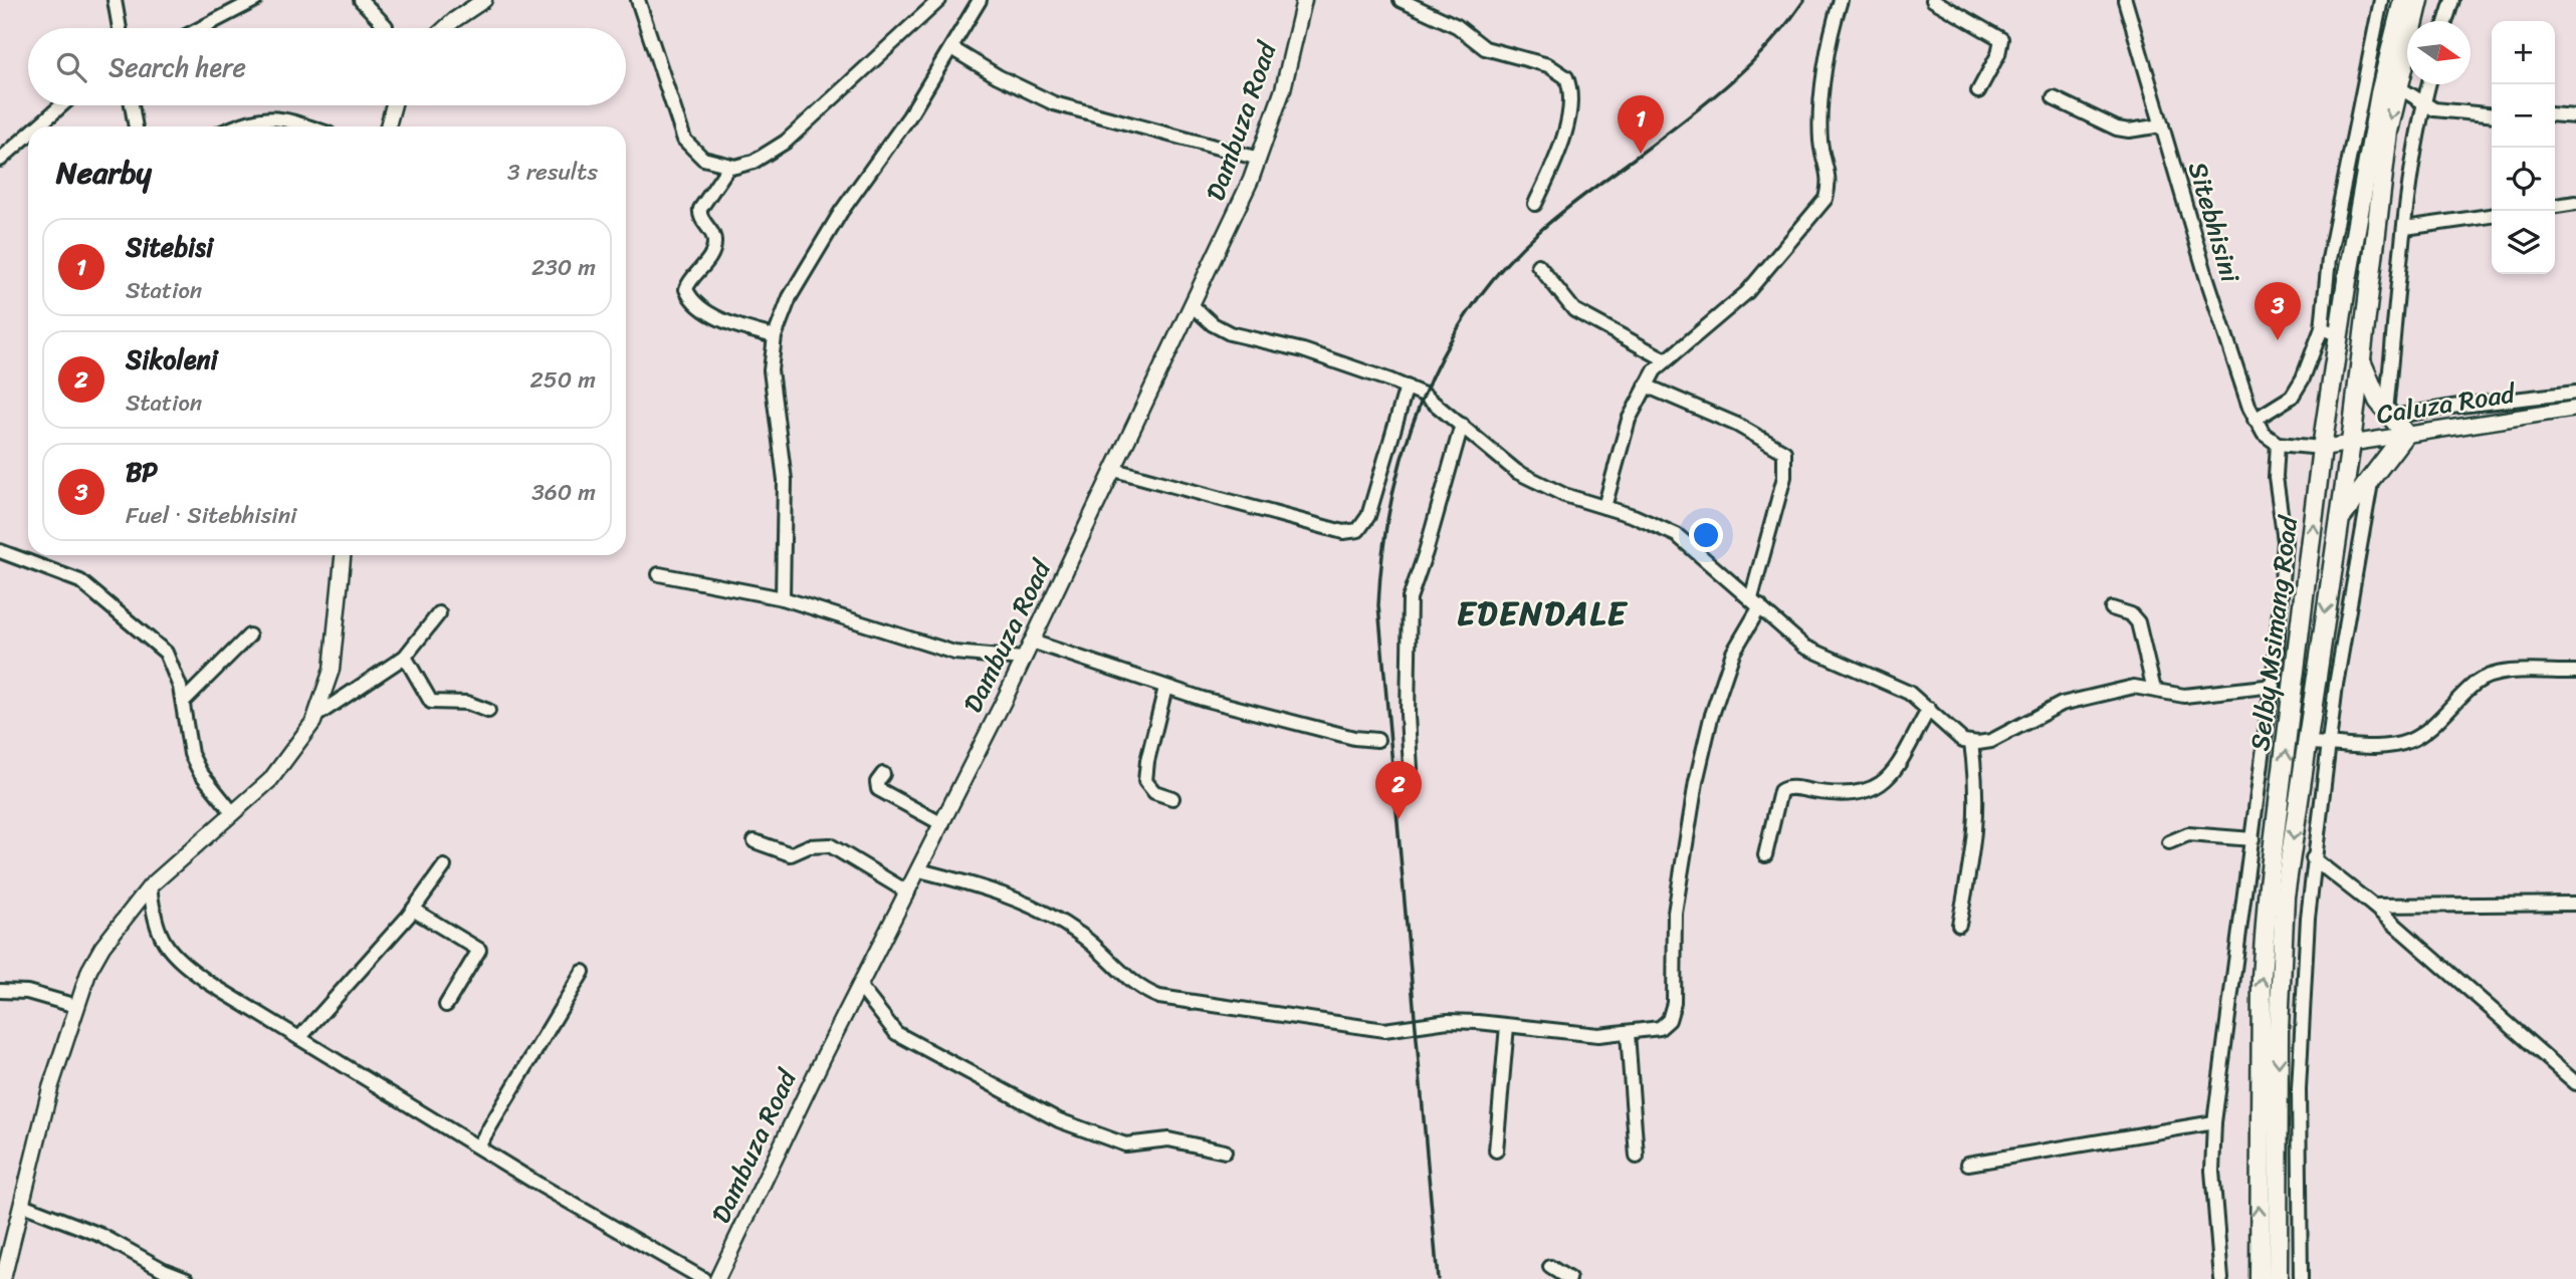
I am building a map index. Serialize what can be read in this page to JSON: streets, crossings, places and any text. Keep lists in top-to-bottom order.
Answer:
{
  "streets": {
    "main road": ["Selby Msimang Road"],
    "street": ["Dambuza Road", "Sitebhisini", "Caluza Road"]
  },
  "crossings": [
    ["Caluza Road", "Selby Msimang Road"]
  ],
  "districts": ["EDENDALE"],
  "north": "right",
  "page": {
    "map_buttons": ["+", "−"],
    "search": "Search here",
    "pins": ["1", "3", "2"],
    "heading": ["Nearby", "3 results"],
    "list": [
      {
        "mark": "1",
        "name": "Sitebisi",
        "note": "Station",
        "value": "230 m"
      },
      {
        "mark": "2",
        "name": "Sikoleni",
        "note": "Station",
        "value": "250 m"
      },
      {
        "mark": "3",
        "name": "BP",
        "note": "Fuel · Sitebhisini",
        "value": "360 m"
      }
    ]
  }
}
